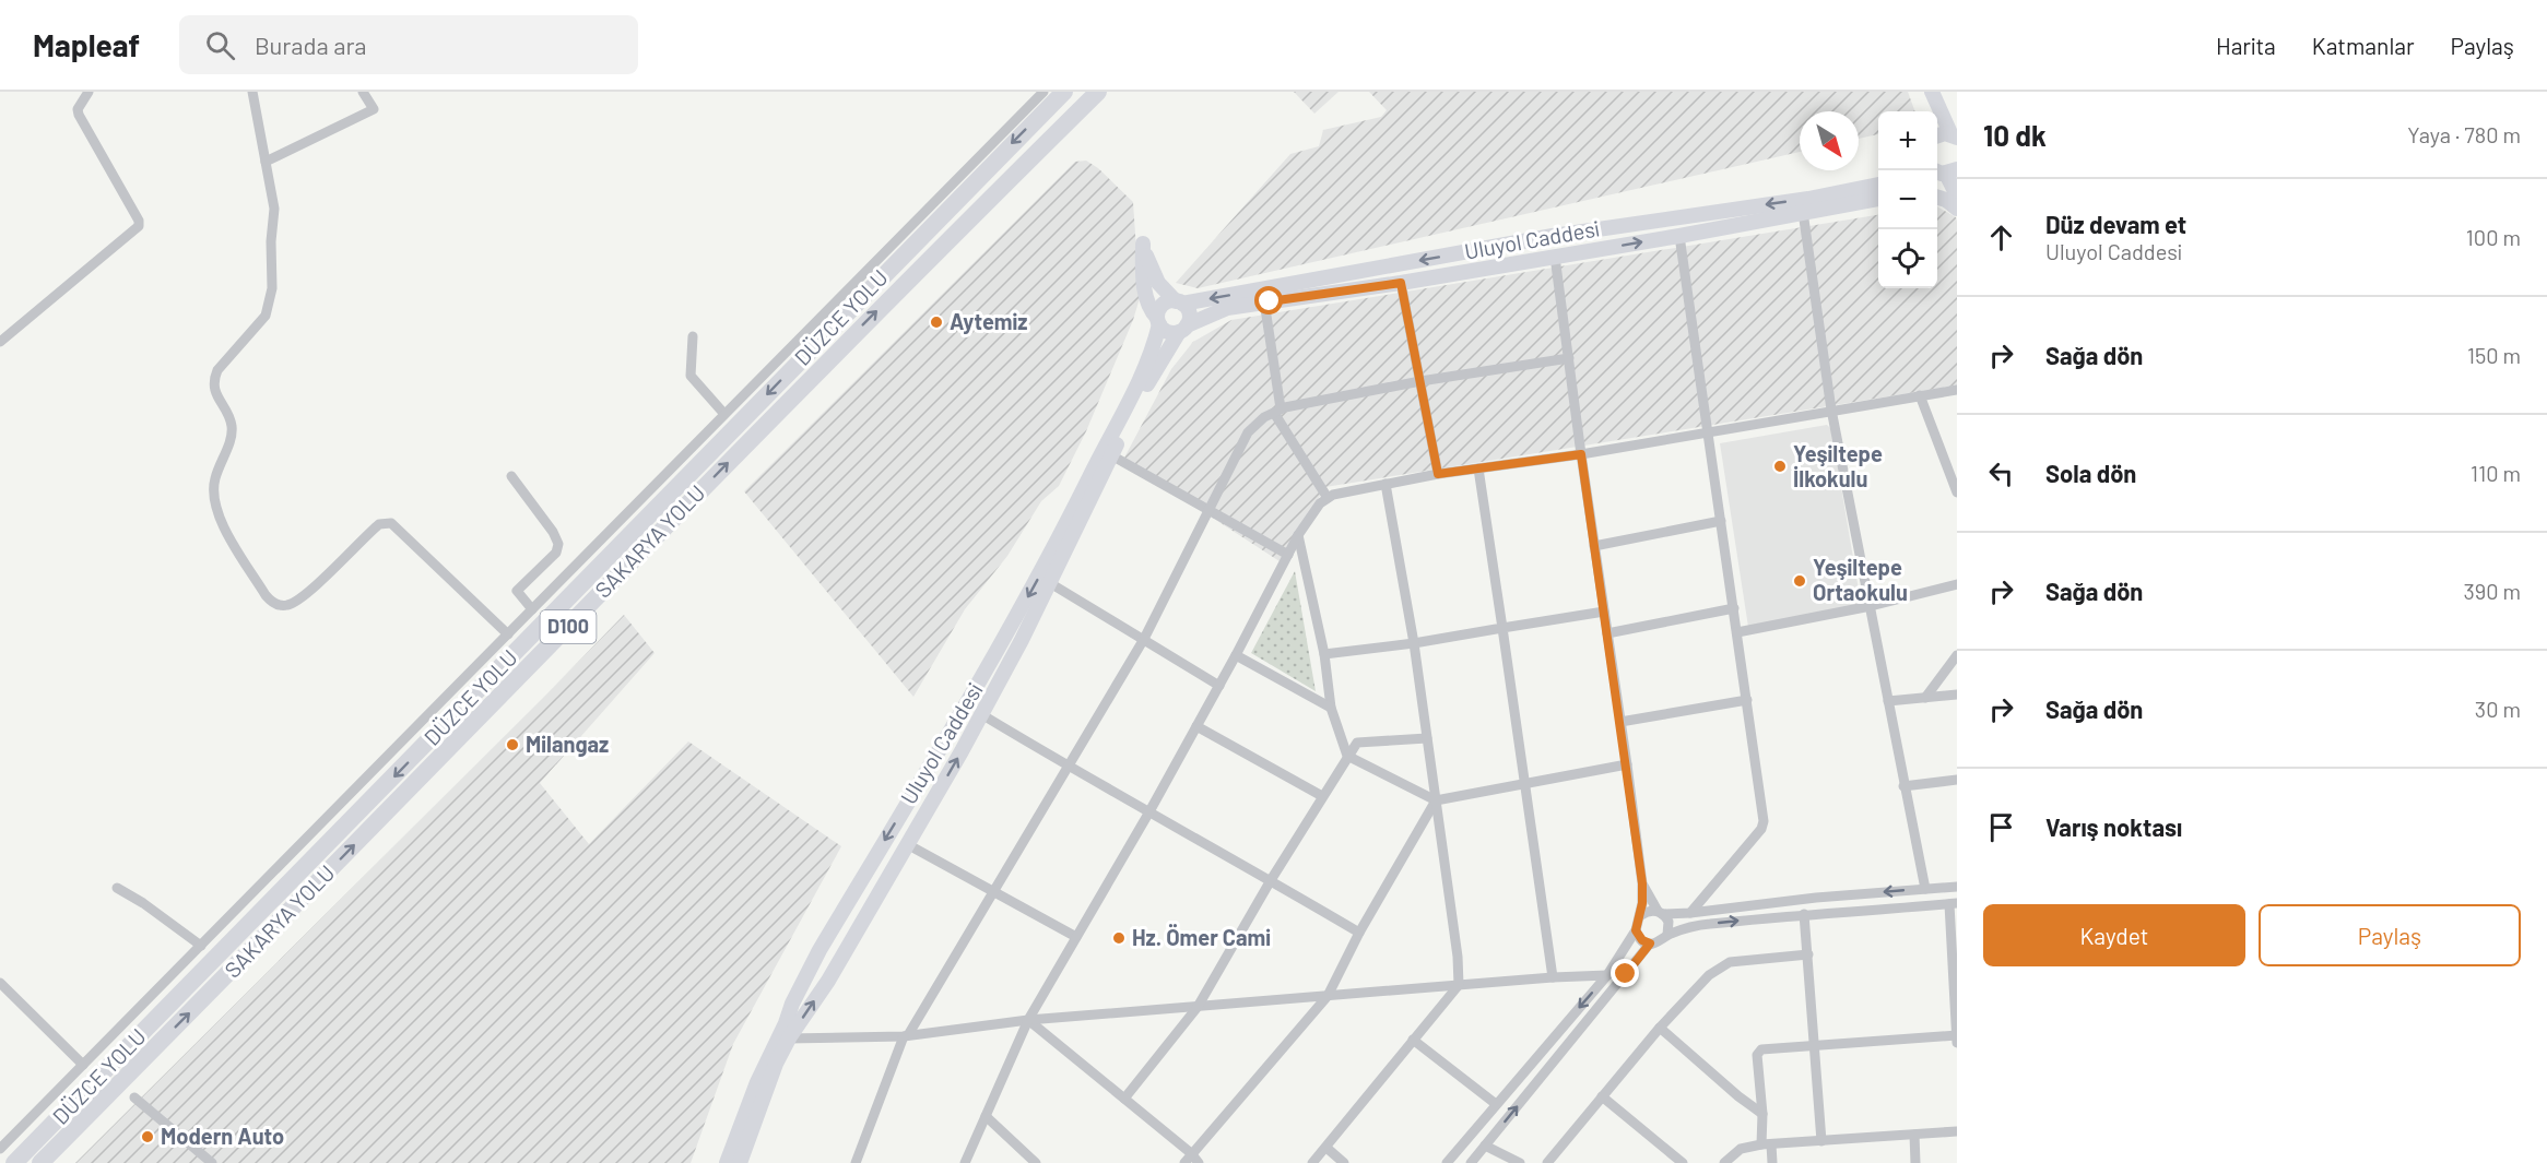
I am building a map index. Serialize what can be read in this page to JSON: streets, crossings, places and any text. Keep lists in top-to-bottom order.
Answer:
{
  "streets": {
    "highway": ["DÜZCE YOLU", "SAKARYA YOLU", "D100"],
    "main road": ["Uluyol Caddesi"]
  },
  "one_way": ["DÜZCE YOLU", "SAKARYA YOLU"],
  "places": [
    "Aytemiz",
    "Yeşiltepe İlkokulu",
    "Yeşiltepe Ortaokulu",
    "Milangaz",
    "Hz. Ömer Cami",
    "Modern Auto"
  ],
  "north": "bottom right",
  "page": {
    "header": "Mapleaf",
    "search": "Burada ara",
    "nav": ["Harita", "Katmanlar", "Paylaş"],
    "heading": ["10 dk", "Yaya · 780 m"],
    "map_buttons": ["+", "−"],
    "list": [
      ["Düz devam et", "Uluyol Caddesi", "100 m"],
      ["Sağa dön", "150 m"],
      ["Sola dön", "110 m"],
      ["Sağa dön", "390 m"],
      ["Sağa dön", "30 m"],
      "Varış noktası"
    ],
    "buttons": ["Kaydet", "Paylaş"]
  }
}
